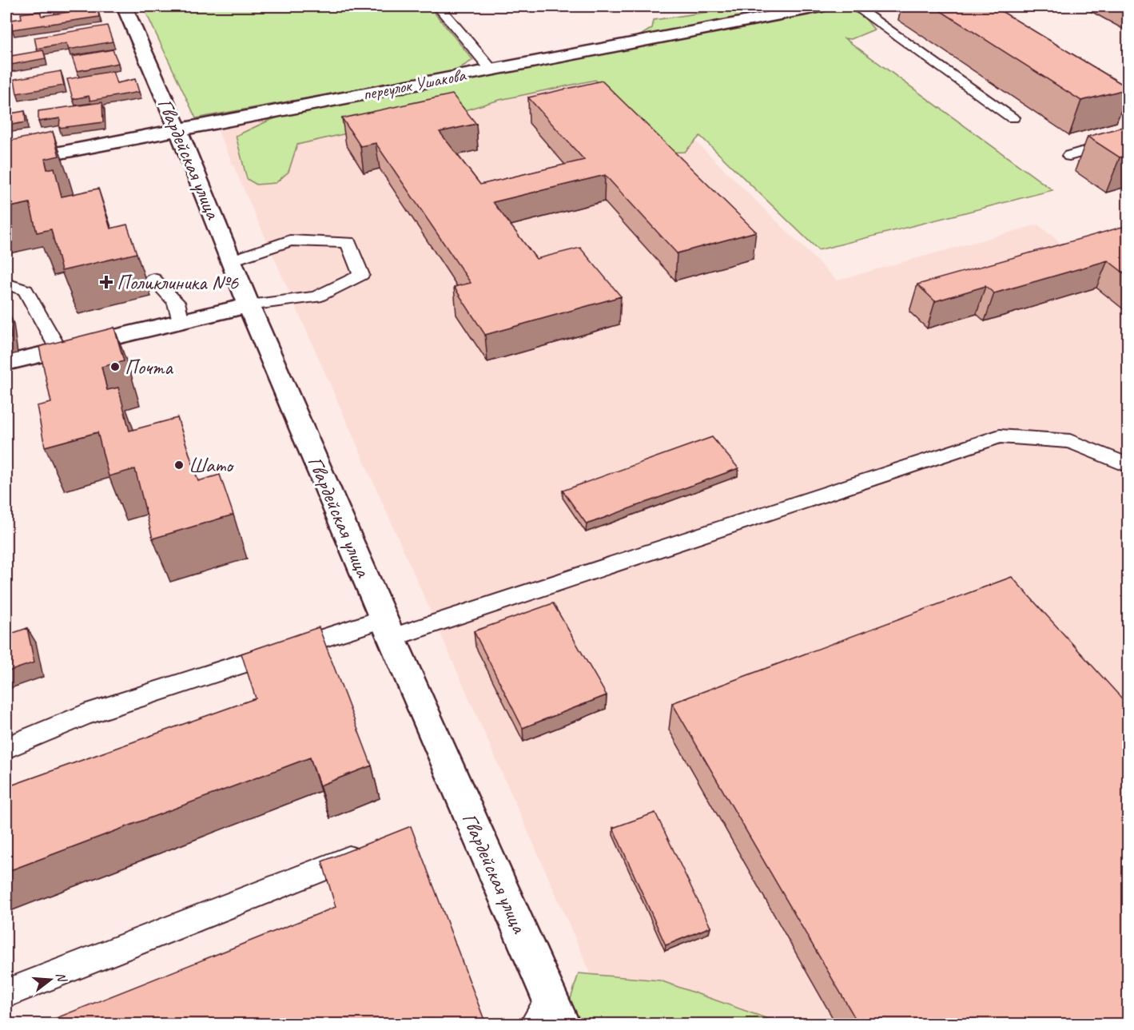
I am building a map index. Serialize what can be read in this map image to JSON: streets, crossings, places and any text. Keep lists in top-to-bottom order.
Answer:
{
  "streets": {
    "street": ["переулок Ушакова", "Гвардейская улица"]
  },
  "crossings": [
    ["переулок Ушакова", "Гвардейская улица"]
  ],
  "places": {
    "health": ["Поликлиника №6"],
    "other": ["Почта", "Шато"]
  },
  "north": "right"
}
